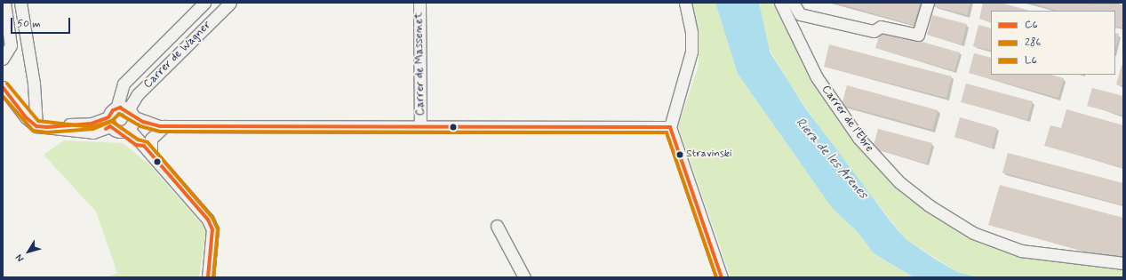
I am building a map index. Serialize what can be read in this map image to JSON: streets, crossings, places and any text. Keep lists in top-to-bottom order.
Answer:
{
  "streets": {
    "street": ["Carrer de Wagner", "Carrer de Massenet", "Carrer de l'Ebre"]
  },
  "water": ["Riera de les Arenes"],
  "places": ["Stravinski"],
  "lines": ["transit line L6", "transit line C6", "transit line 286"],
  "legend": ["C6", "286", "L6"],
  "scale_bar": "50 m",
  "north": "bottom left"
}
